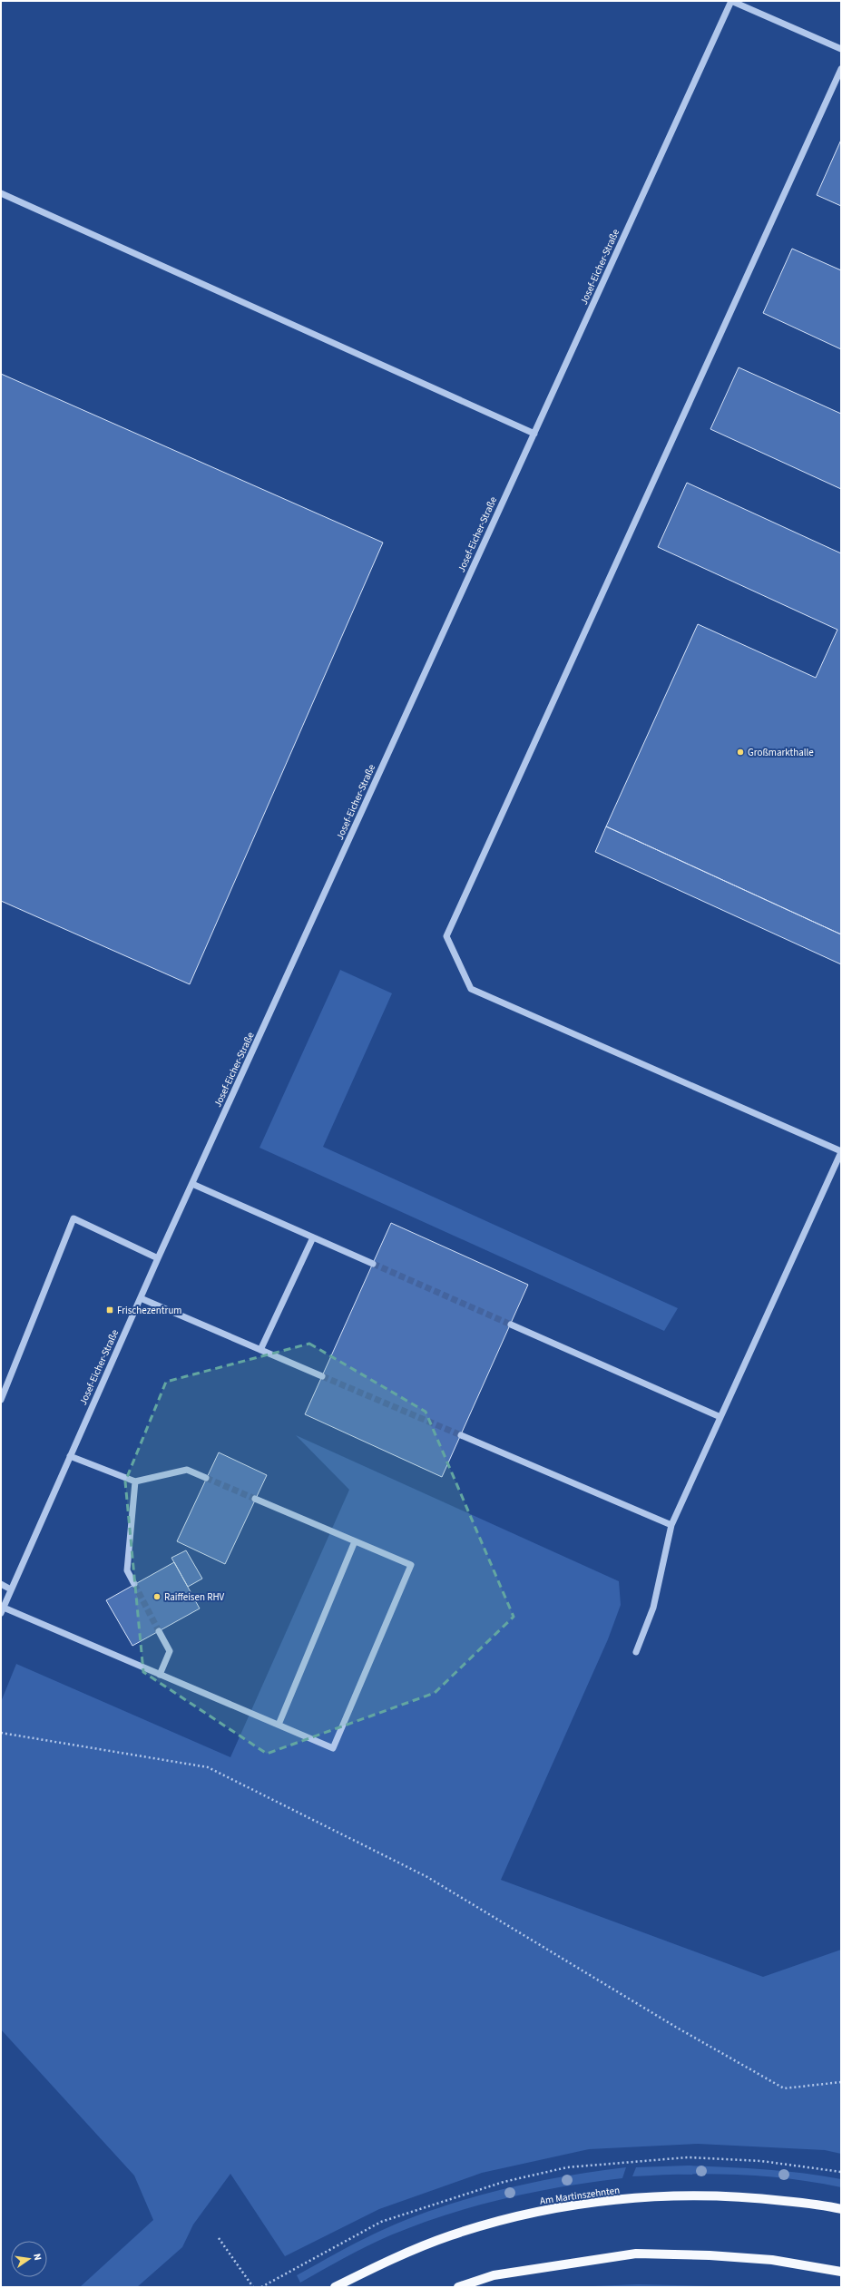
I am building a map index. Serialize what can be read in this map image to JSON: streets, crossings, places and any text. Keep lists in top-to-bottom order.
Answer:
{
  "streets": {
    "main road": ["Am Martinszehnten"],
    "street": ["Josef-Eicher-Straße"]
  },
  "places": {
    "other": ["Großmarkthalle", "Raiffeisen RHV"],
    "transit": ["Frischezentrum"]
  },
  "north": "right"
}
